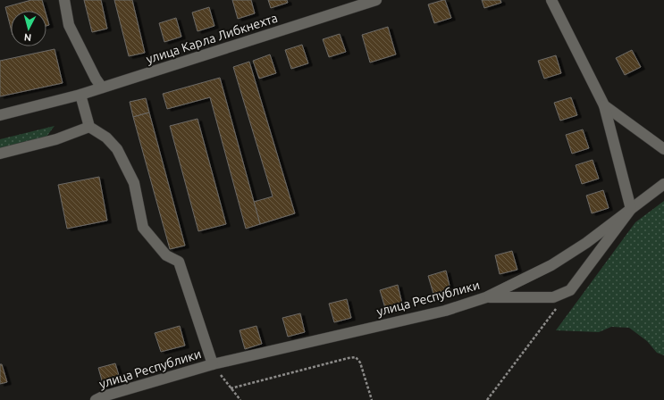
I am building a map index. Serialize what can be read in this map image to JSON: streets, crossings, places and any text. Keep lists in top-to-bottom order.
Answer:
{
  "streets": {
    "street": ["улица Карла Либкнехта", "улица Республики"]
  },
  "north": "bottom"
}
